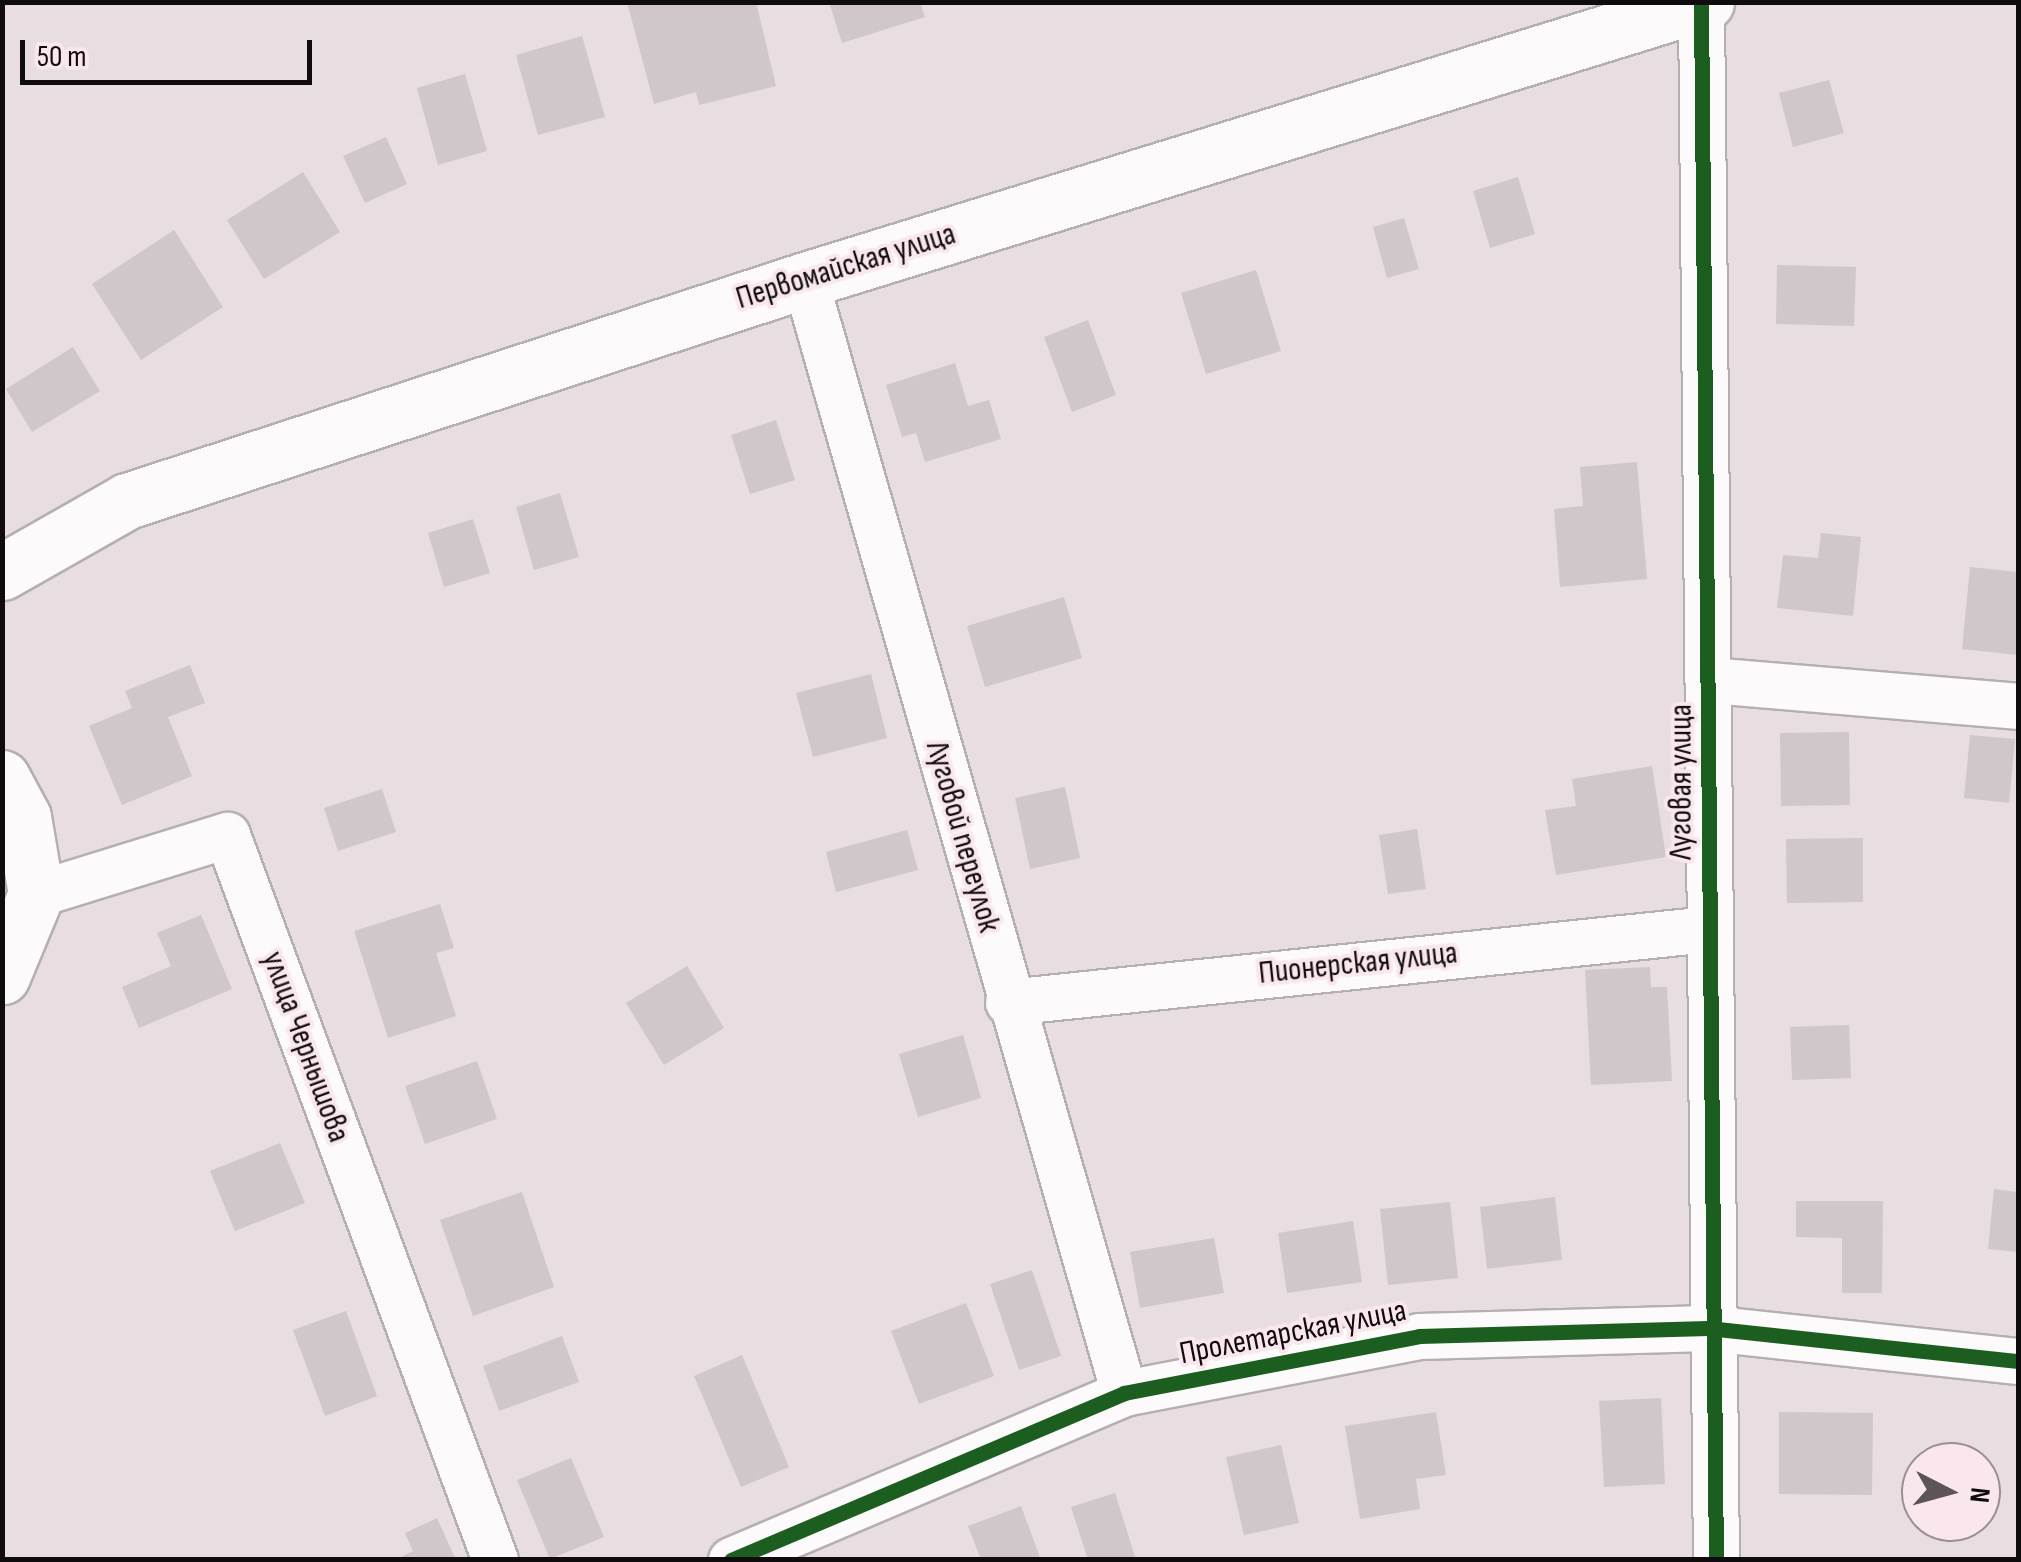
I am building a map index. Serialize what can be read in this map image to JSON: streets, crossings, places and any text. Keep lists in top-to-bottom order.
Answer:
{
  "streets": {
    "main road": ["Первомайская улица"],
    "street": [
      "Луговая улица",
      "Луговой переулок",
      "Пионерская улица",
      "улица Чернышова",
      "Пролетарская улица"
    ]
  },
  "crossings": [
    ["Первомайская улица", "Луговая улица"],
    ["Первомайская улица", "Луговой переулок"],
    ["Луговая улица", "Пионерская улица"],
    ["Луговая улица", "Пролетарская улица"],
    ["Луговой переулок", "Пионерская улица"],
    ["Луговой переулок", "Пролетарская улица"]
  ],
  "scale_bar": "50 m",
  "north": "right"
}
